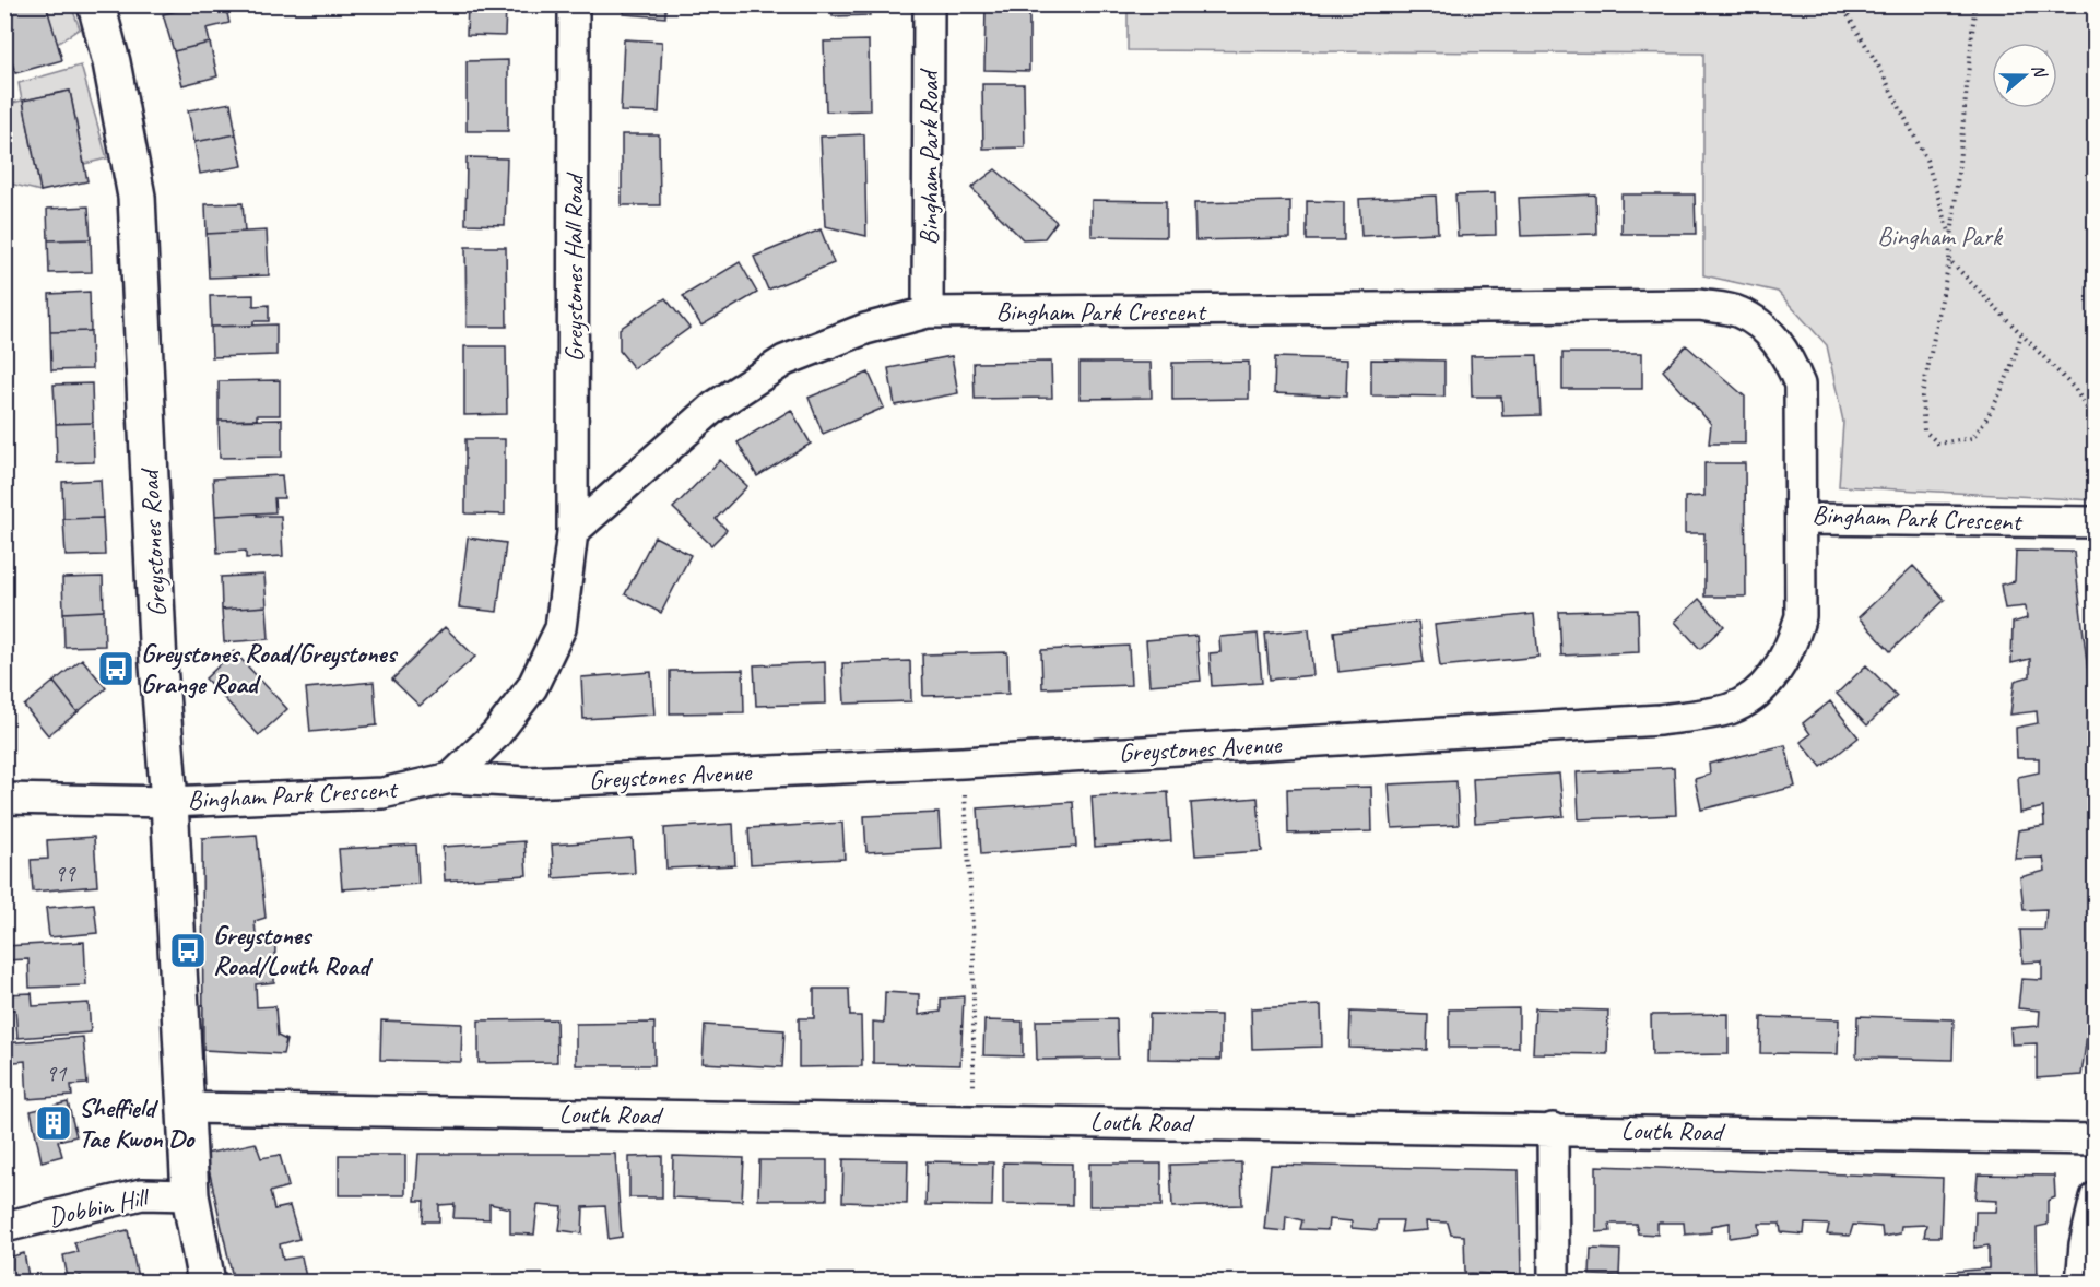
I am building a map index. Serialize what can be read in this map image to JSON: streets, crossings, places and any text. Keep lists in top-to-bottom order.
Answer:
{
  "streets": {
    "street": [
      "Bingham Park Road",
      "Greystones Hall Road",
      "Bingham Park Crescent",
      "Greystones Road",
      "Greystones Avenue",
      "Louth Road",
      "Dobbin Hill"
    ]
  },
  "crossings": [
    ["Bingham Park Road", "Bingham Park Crescent"],
    ["Greystones Hall Road", "Bingham Park Crescent"],
    ["Bingham Park Crescent", "Greystones Road"],
    ["Bingham Park Crescent", "Greystones Avenue"],
    ["Greystones Road", "Louth Road"],
    ["Greystones Road", "Dobbin Hill"]
  ],
  "parks": ["Bingham Park"],
  "places": {
    "bus stop": ["Greystones Road/Greystones Grange Road", "Greystones Road/Louth Road"],
    "building": ["Sheffield Tae Kwon Do"]
  },
  "house_numbers": ["99", "91"],
  "north": "right"
}
